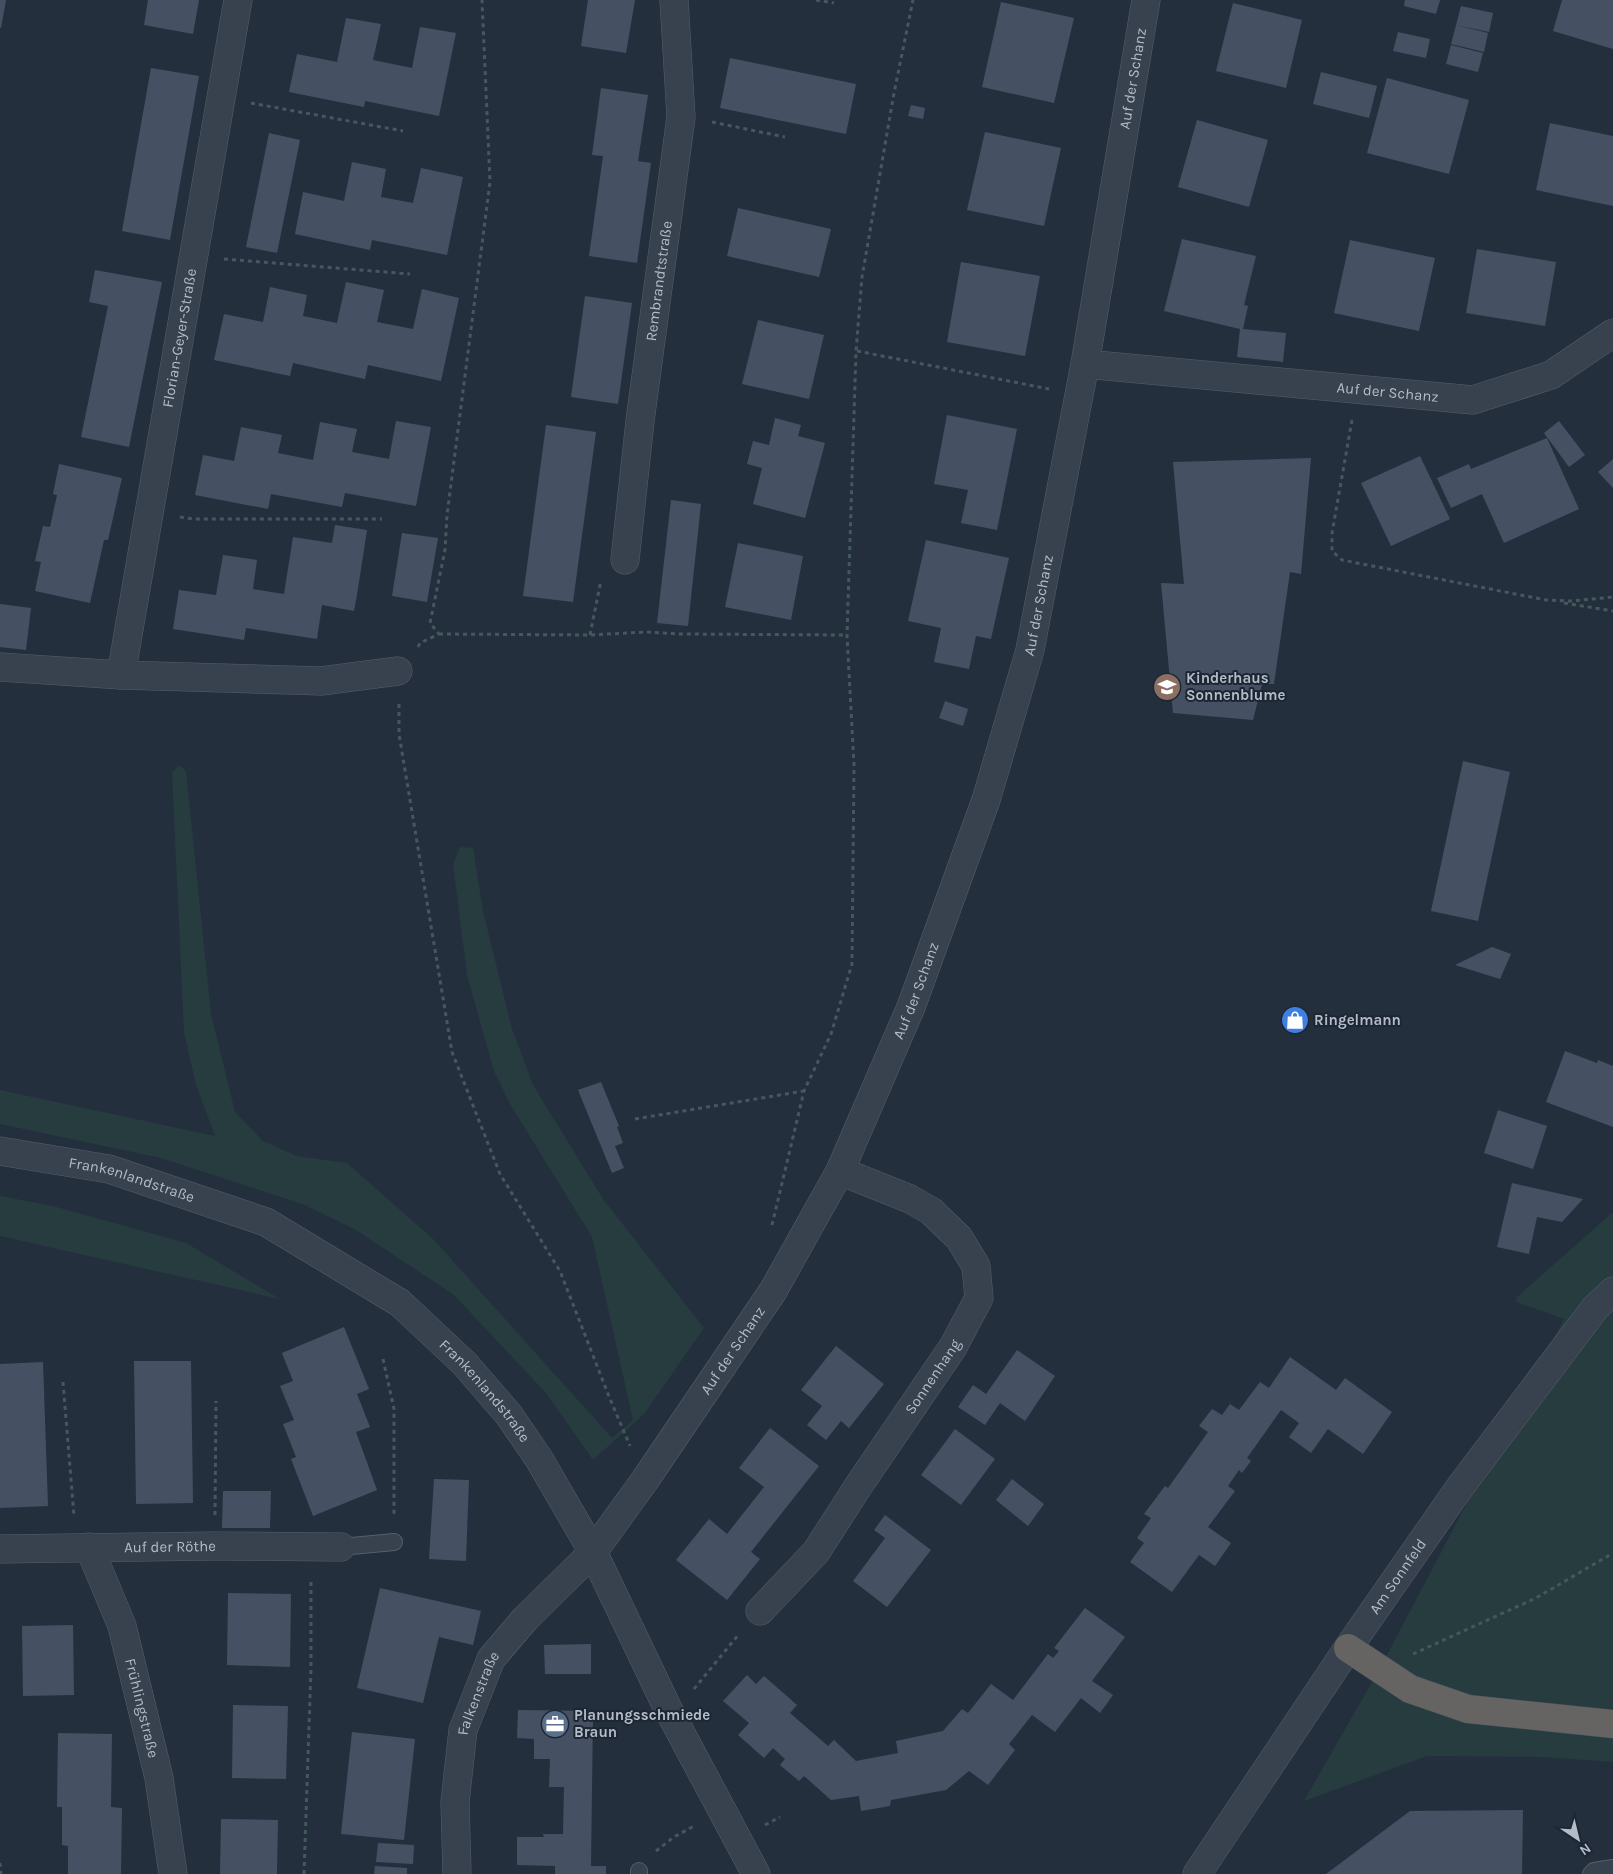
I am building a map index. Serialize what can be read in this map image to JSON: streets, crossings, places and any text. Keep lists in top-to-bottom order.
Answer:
{
  "streets": {
    "street": [
      "Auf der Schanz",
      "Rembrandtstraße",
      "Florian-Geyer-Straße",
      "Frankenlandstraße",
      "Sonnenhang",
      "Auf der Röthe",
      "Am Sonnfeld",
      "Falkenstraße",
      "Frühlingstraße"
    ]
  },
  "crossings": [
    ["Auf der Schanz", "Frankenlandstraße"],
    ["Auf der Schanz", "Sonnenhang"],
    ["Auf der Schanz", "Falkenstraße"],
    ["Frankenlandstraße", "Falkenstraße"],
    ["Auf der Röthe", "Frühlingstraße"]
  ],
  "places": {
    "school or university": ["Kinderhaus Sonnenblume"],
    "shop": ["Ringelmann"],
    "office": ["Planungsschmiede Braun"]
  },
  "north": "bottom right"
}
